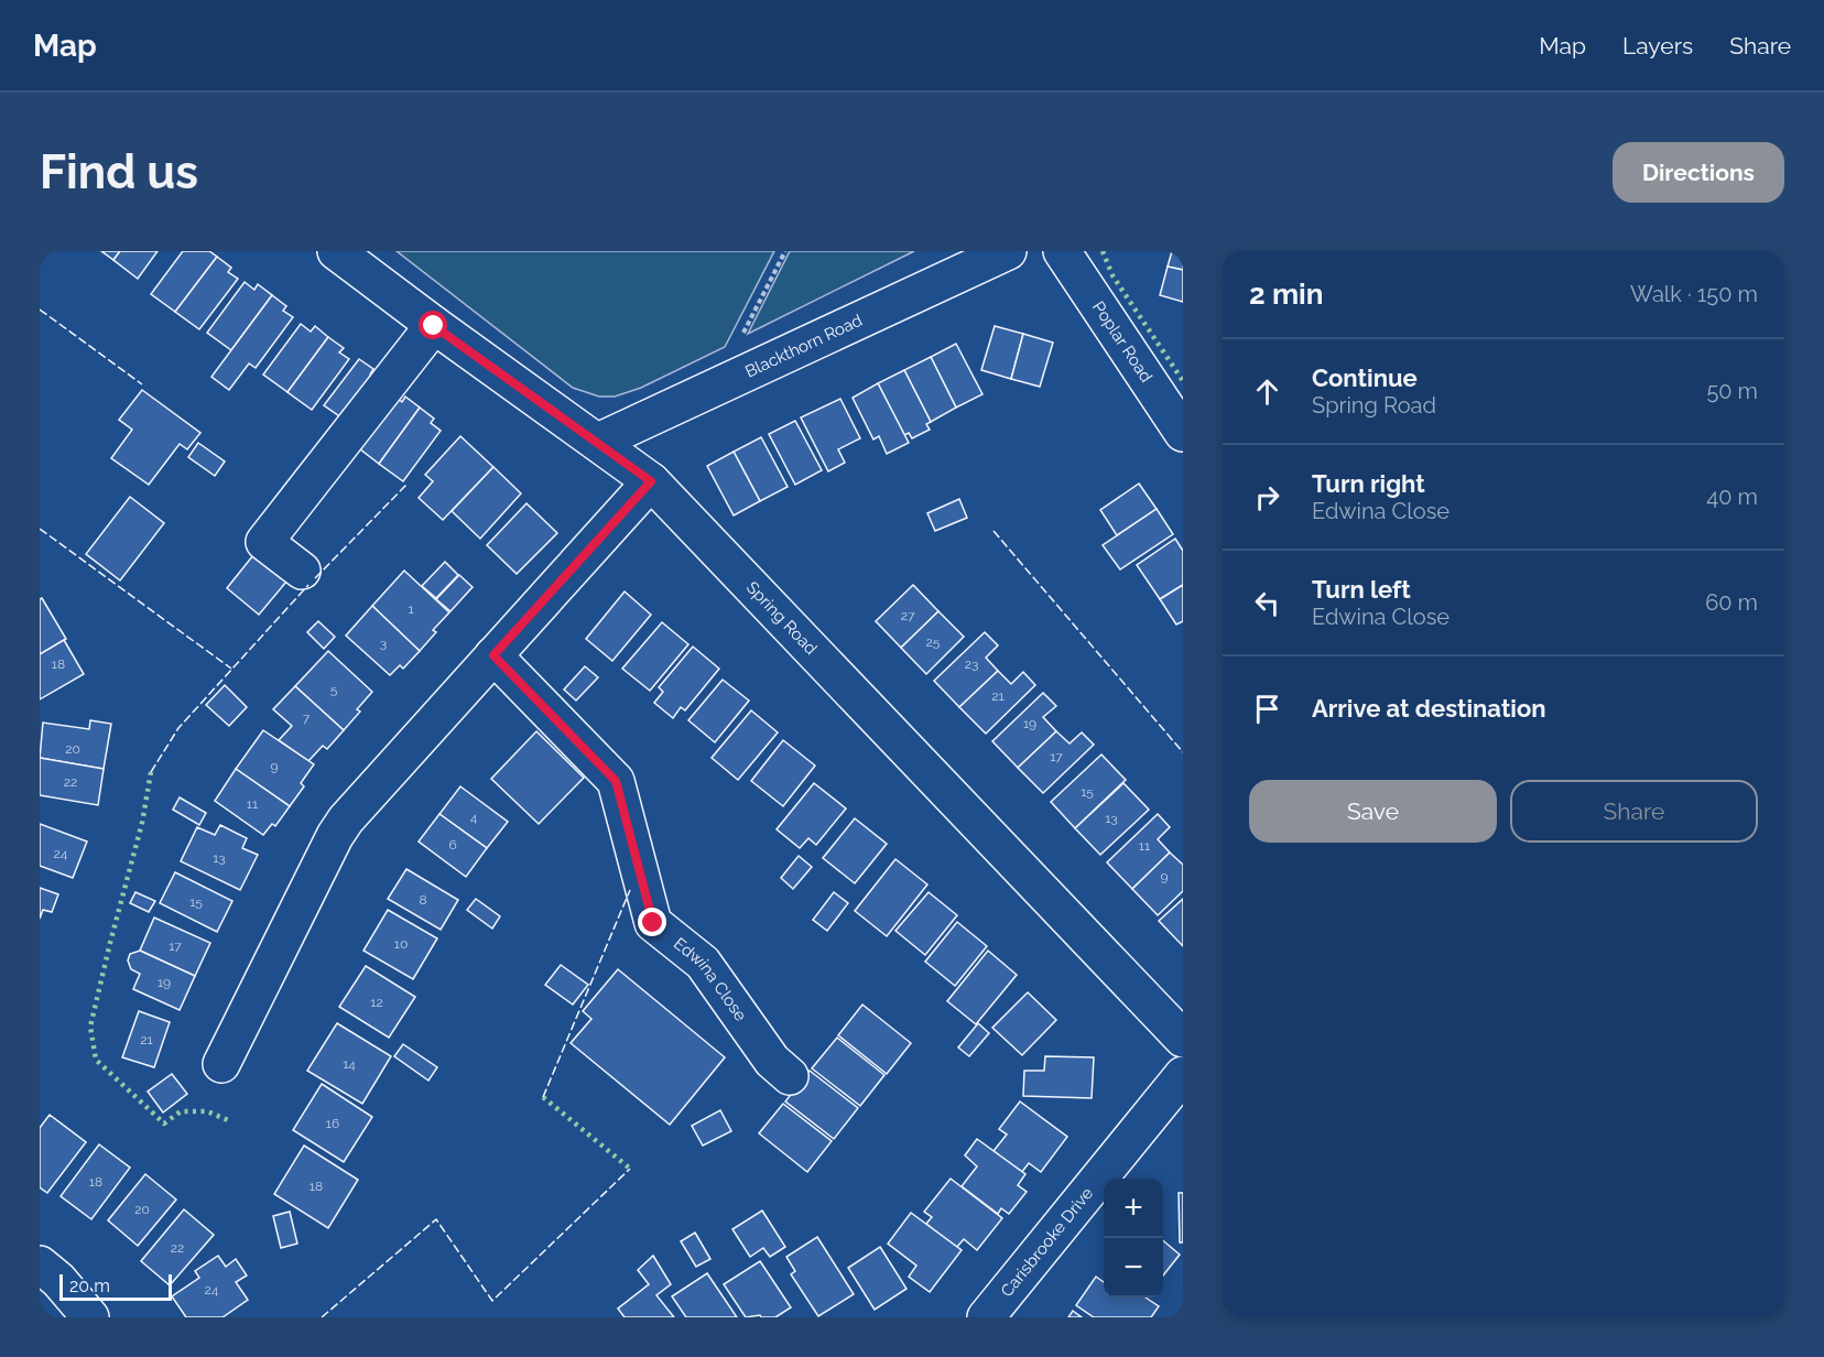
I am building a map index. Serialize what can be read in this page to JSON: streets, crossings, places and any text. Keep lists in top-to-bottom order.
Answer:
{
  "streets": {
    "street": [
      "Poplar Road",
      "Blackthorn Road",
      "Spring Road",
      "Edwina Close",
      "Carisbrooke Drive"
    ]
  },
  "crossings": [
    ["Blackthorn Road", "Spring Road"]
  ],
  "house_numbers": [
    "1",
    "27",
    "25",
    "3",
    "18",
    "23",
    "5",
    "21",
    "7",
    "19",
    "20",
    "17",
    "9",
    "22",
    "15",
    "11",
    "4",
    "13",
    "6",
    "11",
    "24",
    "13",
    "9",
    "8",
    "15",
    "10",
    "17",
    "19",
    "12",
    "21",
    "14",
    "16",
    "18",
    "18",
    "20",
    "22",
    "24"
  ],
  "scale_bar": "20 m",
  "page": {
    "header": "Map",
    "nav": ["Map", "Layers", "Share"],
    "buttons": [
      "Directions",
      ["Save", "Share"]
    ],
    "title": "Find us",
    "heading": ["2 min", "Walk · 150 m"],
    "list": [
      ["Continue", "Spring Road", "50 m"],
      ["Turn right", "Edwina Close", "40 m"],
      ["Turn left", "Edwina Close", "60 m"],
      "Arrive at destination"
    ],
    "map_buttons": ["+", "−"],
    "scale": "20 m"
  }
}
